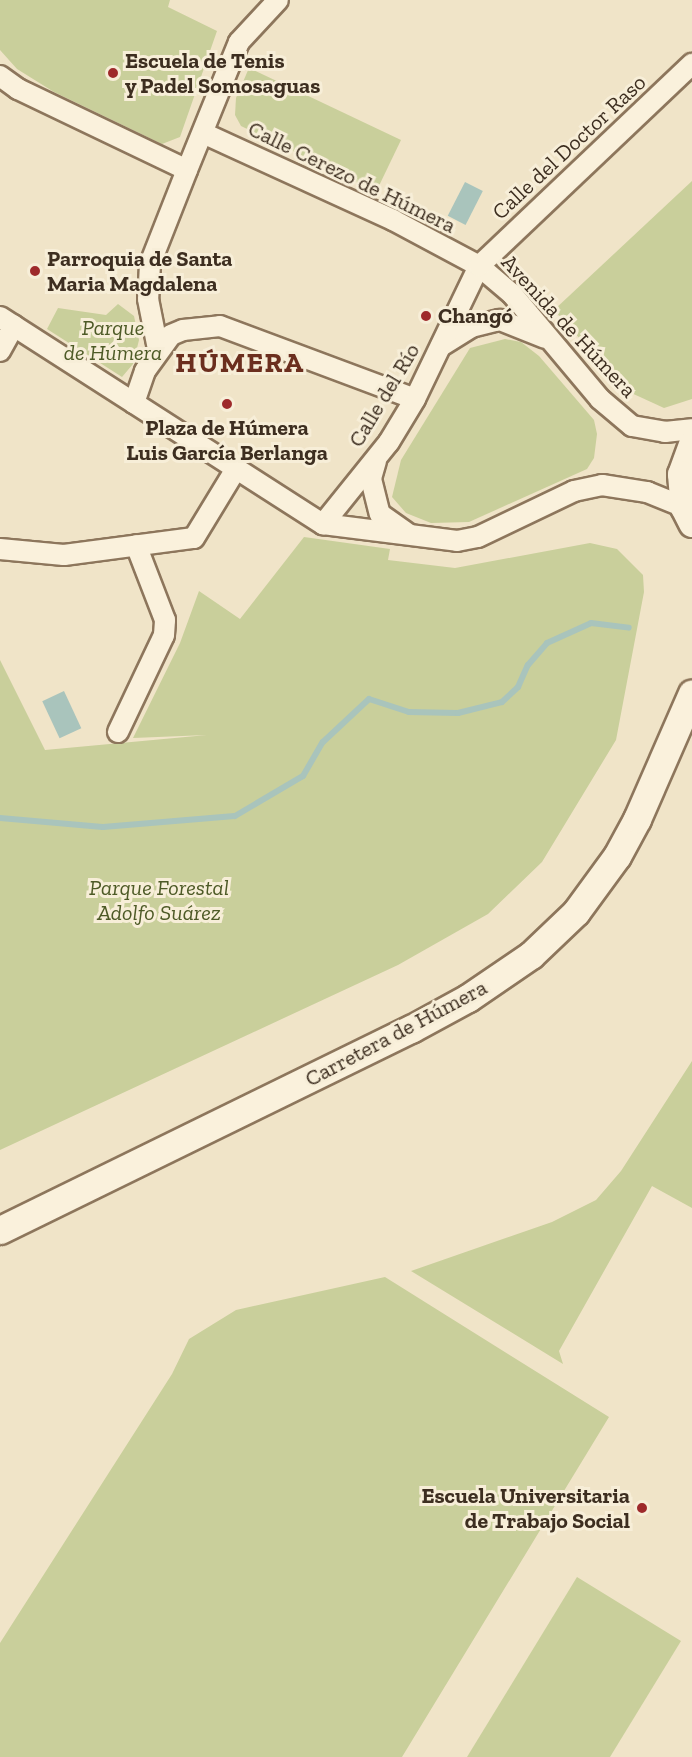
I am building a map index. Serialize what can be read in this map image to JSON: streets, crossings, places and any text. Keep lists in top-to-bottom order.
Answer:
{
  "streets": {
    "main road": ["Carretera de Húmera"],
    "street": [
      "Calle del Doctor Raso",
      "Calle Cerezo de Húmera",
      "Avenida de Húmera",
      "Calle del Río"
    ]
  },
  "crossings": [
    ["Calle del Doctor Raso", "Calle Cerezo de Húmera"],
    ["Calle del Doctor Raso", "Avenida de Húmera"],
    ["Calle del Doctor Raso", "Calle del Río"],
    ["Calle Cerezo de Húmera", "Avenida de Húmera"],
    ["Calle Cerezo de Húmera", "Calle del Río"],
    ["Avenida de Húmera", "Calle del Río"]
  ],
  "districts": ["HÚMERA"],
  "parks": ["Parque de Húmera", "Parque Forestal Adolfo Suárez"],
  "places": [
    "Escuela de Tenis y Padel Somosaguas",
    "Parroquia de Santa Maria Magdalena",
    "Changó",
    "Plaza de Húmera Luis García Berlanga",
    "Escuela Universitaria de Trabajo Social"
  ]
}
